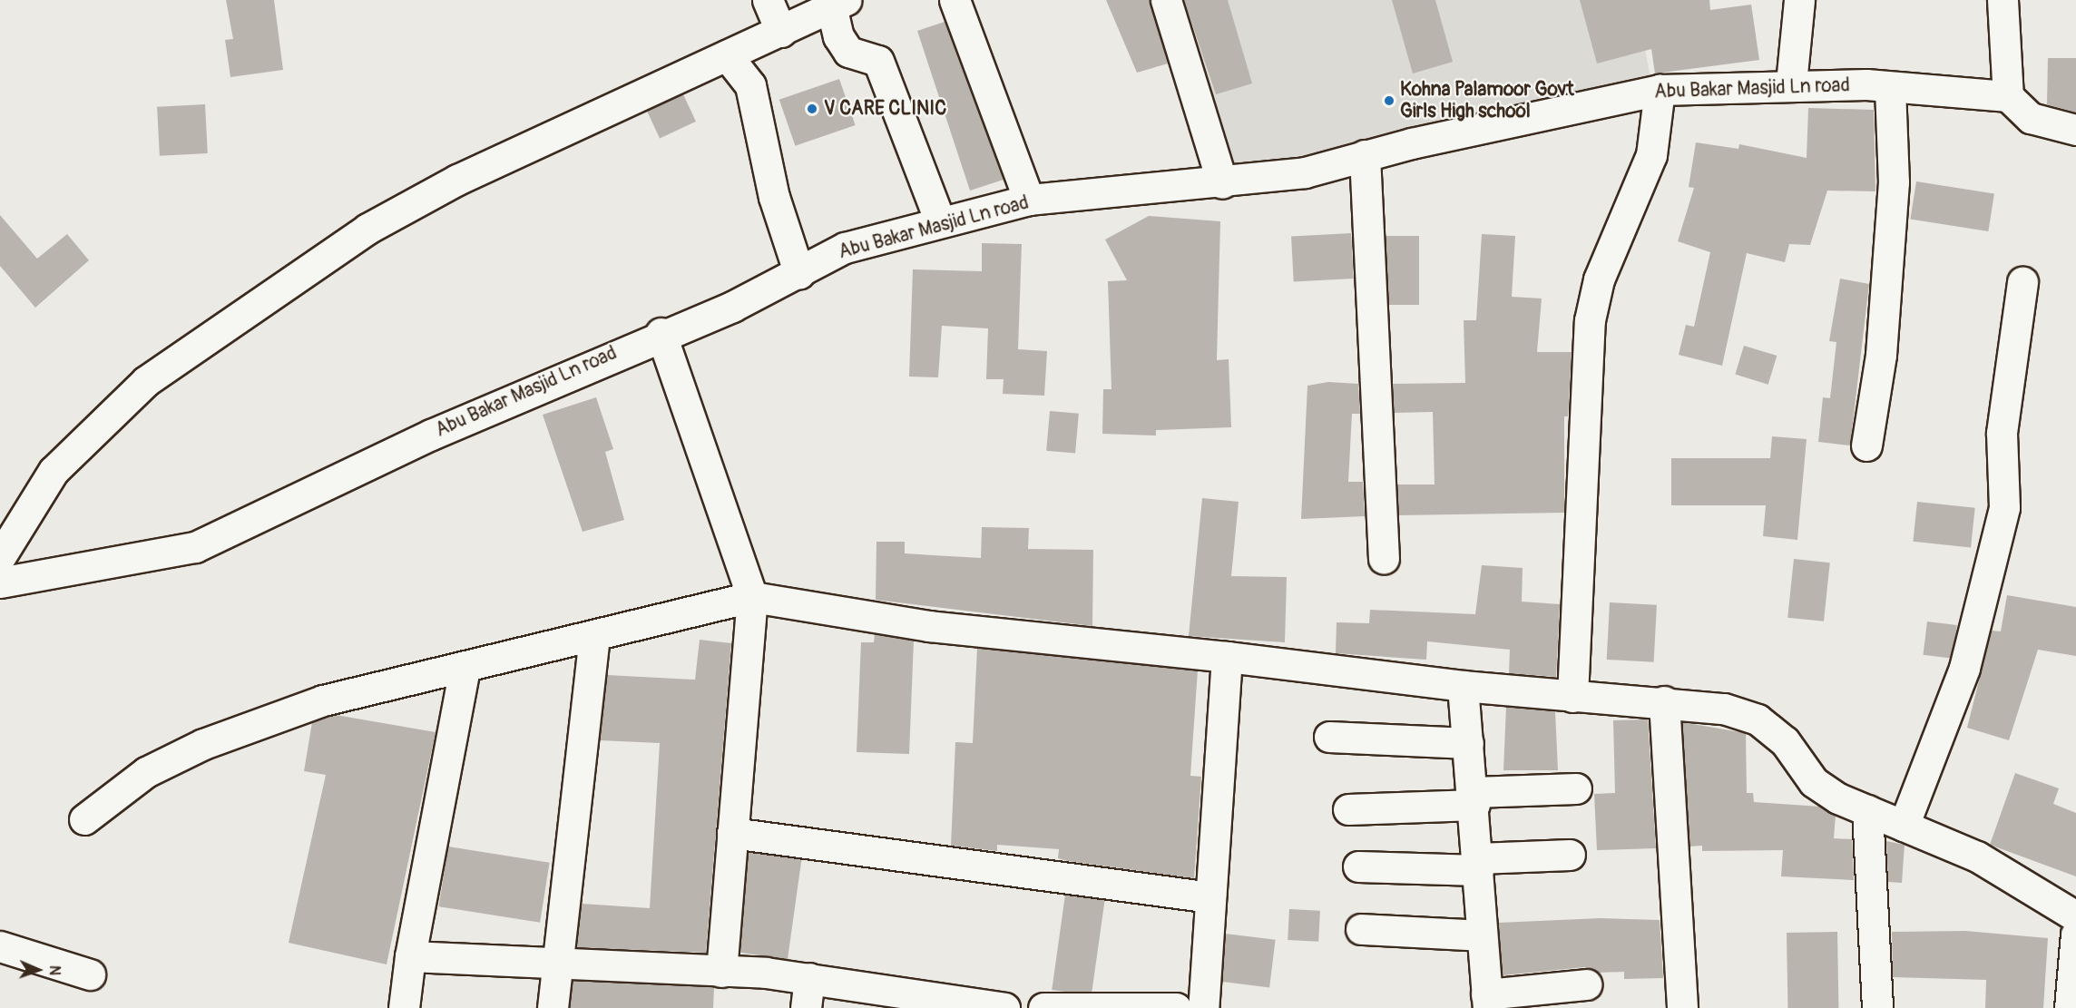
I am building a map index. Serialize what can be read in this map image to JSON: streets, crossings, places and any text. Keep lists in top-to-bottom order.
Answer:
{
  "streets": {
    "street": ["Abu Bakar Masjid Ln road"]
  },
  "places": ["Kohna Palamoor Govt Girls High school", "V CARE CLINIC"],
  "north": "right"
}
